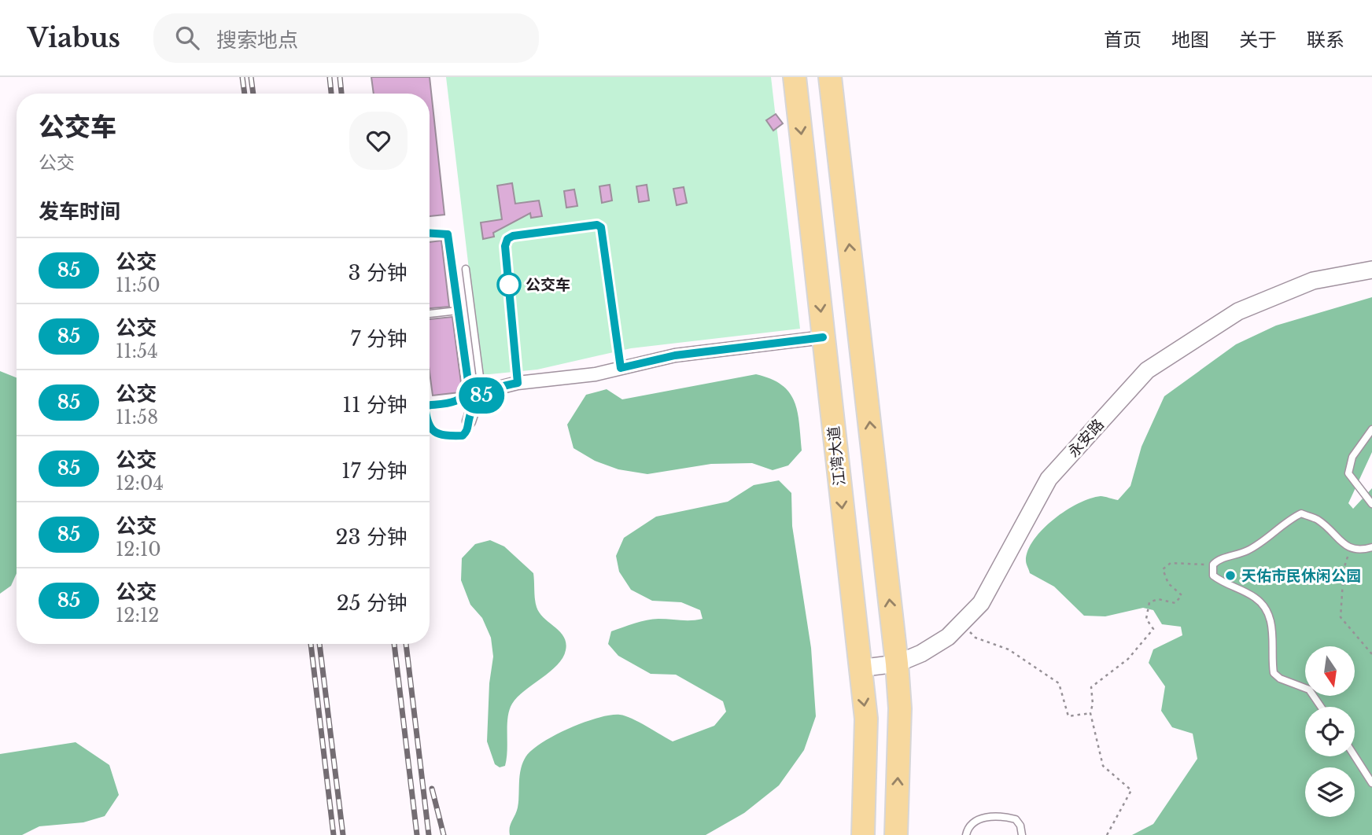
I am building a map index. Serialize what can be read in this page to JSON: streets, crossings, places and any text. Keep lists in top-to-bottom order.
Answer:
{
  "streets": {
    "highway": ["江湾大道"],
    "street": ["永安路"]
  },
  "crossings": [
    ["永安路", "江湾大道"]
  ],
  "places": ["公交车", "天佑市民休闲公园"],
  "lines": ["bus line 85"],
  "north": "bottom",
  "page": {
    "header": "Viabus",
    "search": "搜索地点",
    "nav": [
      "首页",
      "地图",
      "关于",
      "联系"
    ],
    "on_map": "85",
    "heading": [
      ["公交车", "公交"],
      "发车时间"
    ],
    "list": [
      {
        "mark": "85",
        "name": "公交",
        "note": "11:50",
        "value": "3 分钟"
      },
      {
        "mark": "85",
        "name": "公交",
        "note": "11:54",
        "value": "7 分钟"
      },
      {
        "mark": "85",
        "name": "公交",
        "note": "11:58",
        "value": "11 分钟"
      },
      {
        "mark": "85",
        "name": "公交",
        "note": "12:04",
        "value": "17 分钟"
      },
      {
        "mark": "85",
        "name": "公交",
        "note": "12:10",
        "value": "23 分钟"
      },
      {
        "mark": "85",
        "name": "公交",
        "note": "12:12",
        "value": "25 分钟"
      }
    ]
  }
}
